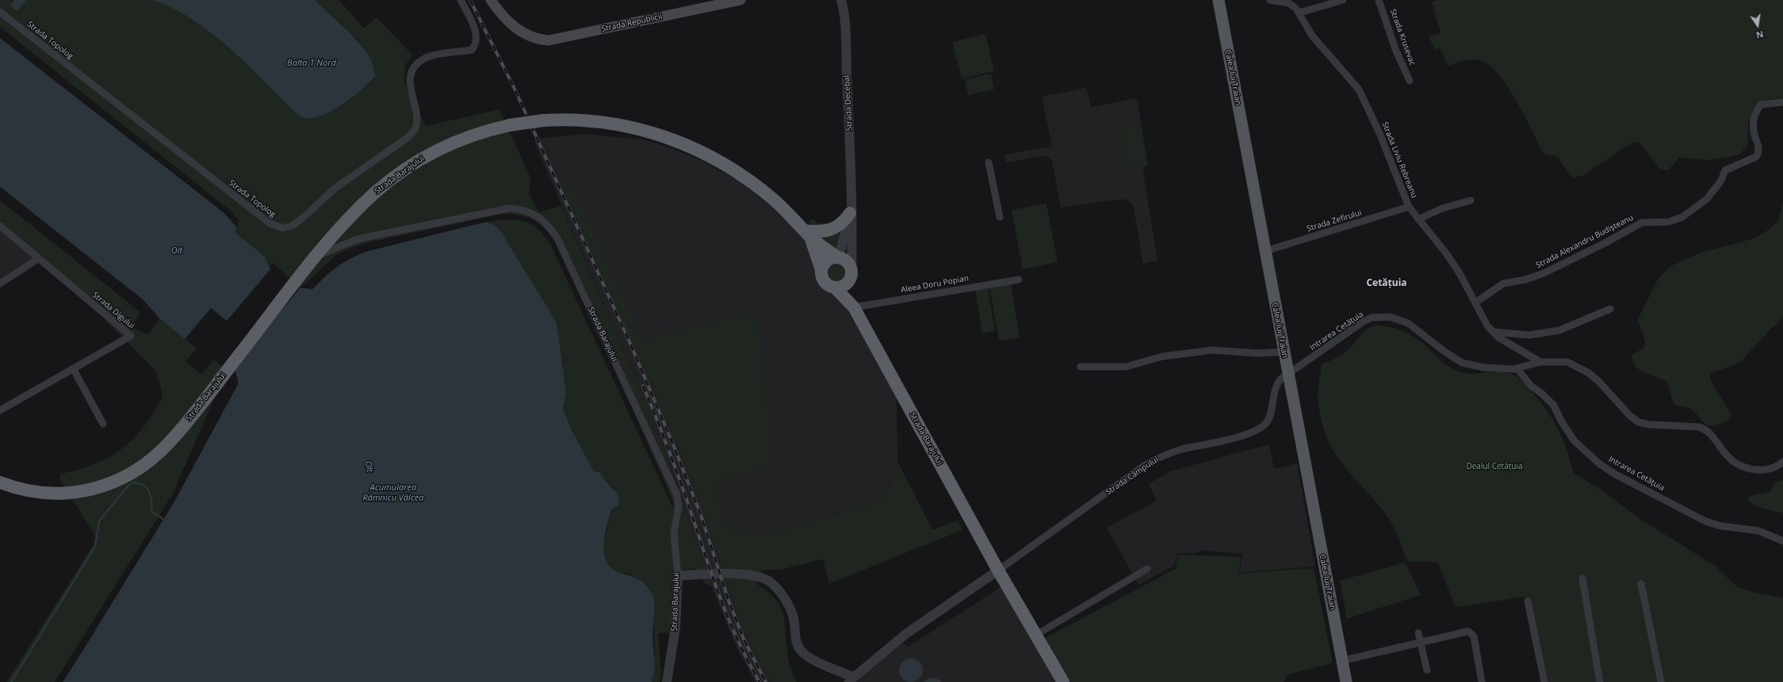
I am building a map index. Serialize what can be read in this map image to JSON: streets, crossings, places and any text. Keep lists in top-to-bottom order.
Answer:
{
  "streets": {
    "highway": ["Strada Barajului"],
    "main road": ["Strada Republicii", "Calea lui Traian"],
    "street": [
      "Strada Krusevac",
      "Strada Topolog",
      "Strada Decebal",
      "Strada Liviu Rebreanu",
      "Strada Zefirului",
      "Strada Alexandru Budișteanu",
      "Aleea Doru Popian",
      "Strada Digului",
      "Intrarea Cetățuia",
      "Strada Câmpului"
    ]
  },
  "crossings": [
    ["Calea lui Traian", "Strada Zefirului"],
    ["Calea lui Traian", "Intrarea Cetățuia"],
    ["Calea lui Traian", "Strada Câmpului"],
    ["Strada Decebal", "Strada Barajului"],
    ["Strada Liviu Rebreanu", "Strada Zefirului"],
    ["Strada Liviu Rebreanu", "Strada Alexandru Budișteanu"],
    ["Strada Liviu Rebreanu", "Intrarea Cetățuia"],
    ["Strada Barajului", "Aleea Doru Popian"],
    ["Strada Barajului", "Strada Câmpului"],
    ["Intrarea Cetățuia", "Strada Câmpului"]
  ],
  "districts": ["Cetățuia"],
  "water": ["Balta 1 Nord", "Olt", "Acumularea Râmnicu Vâlcea"],
  "parks": ["Dealul Cetățuia"],
  "north": "bottom"
}
